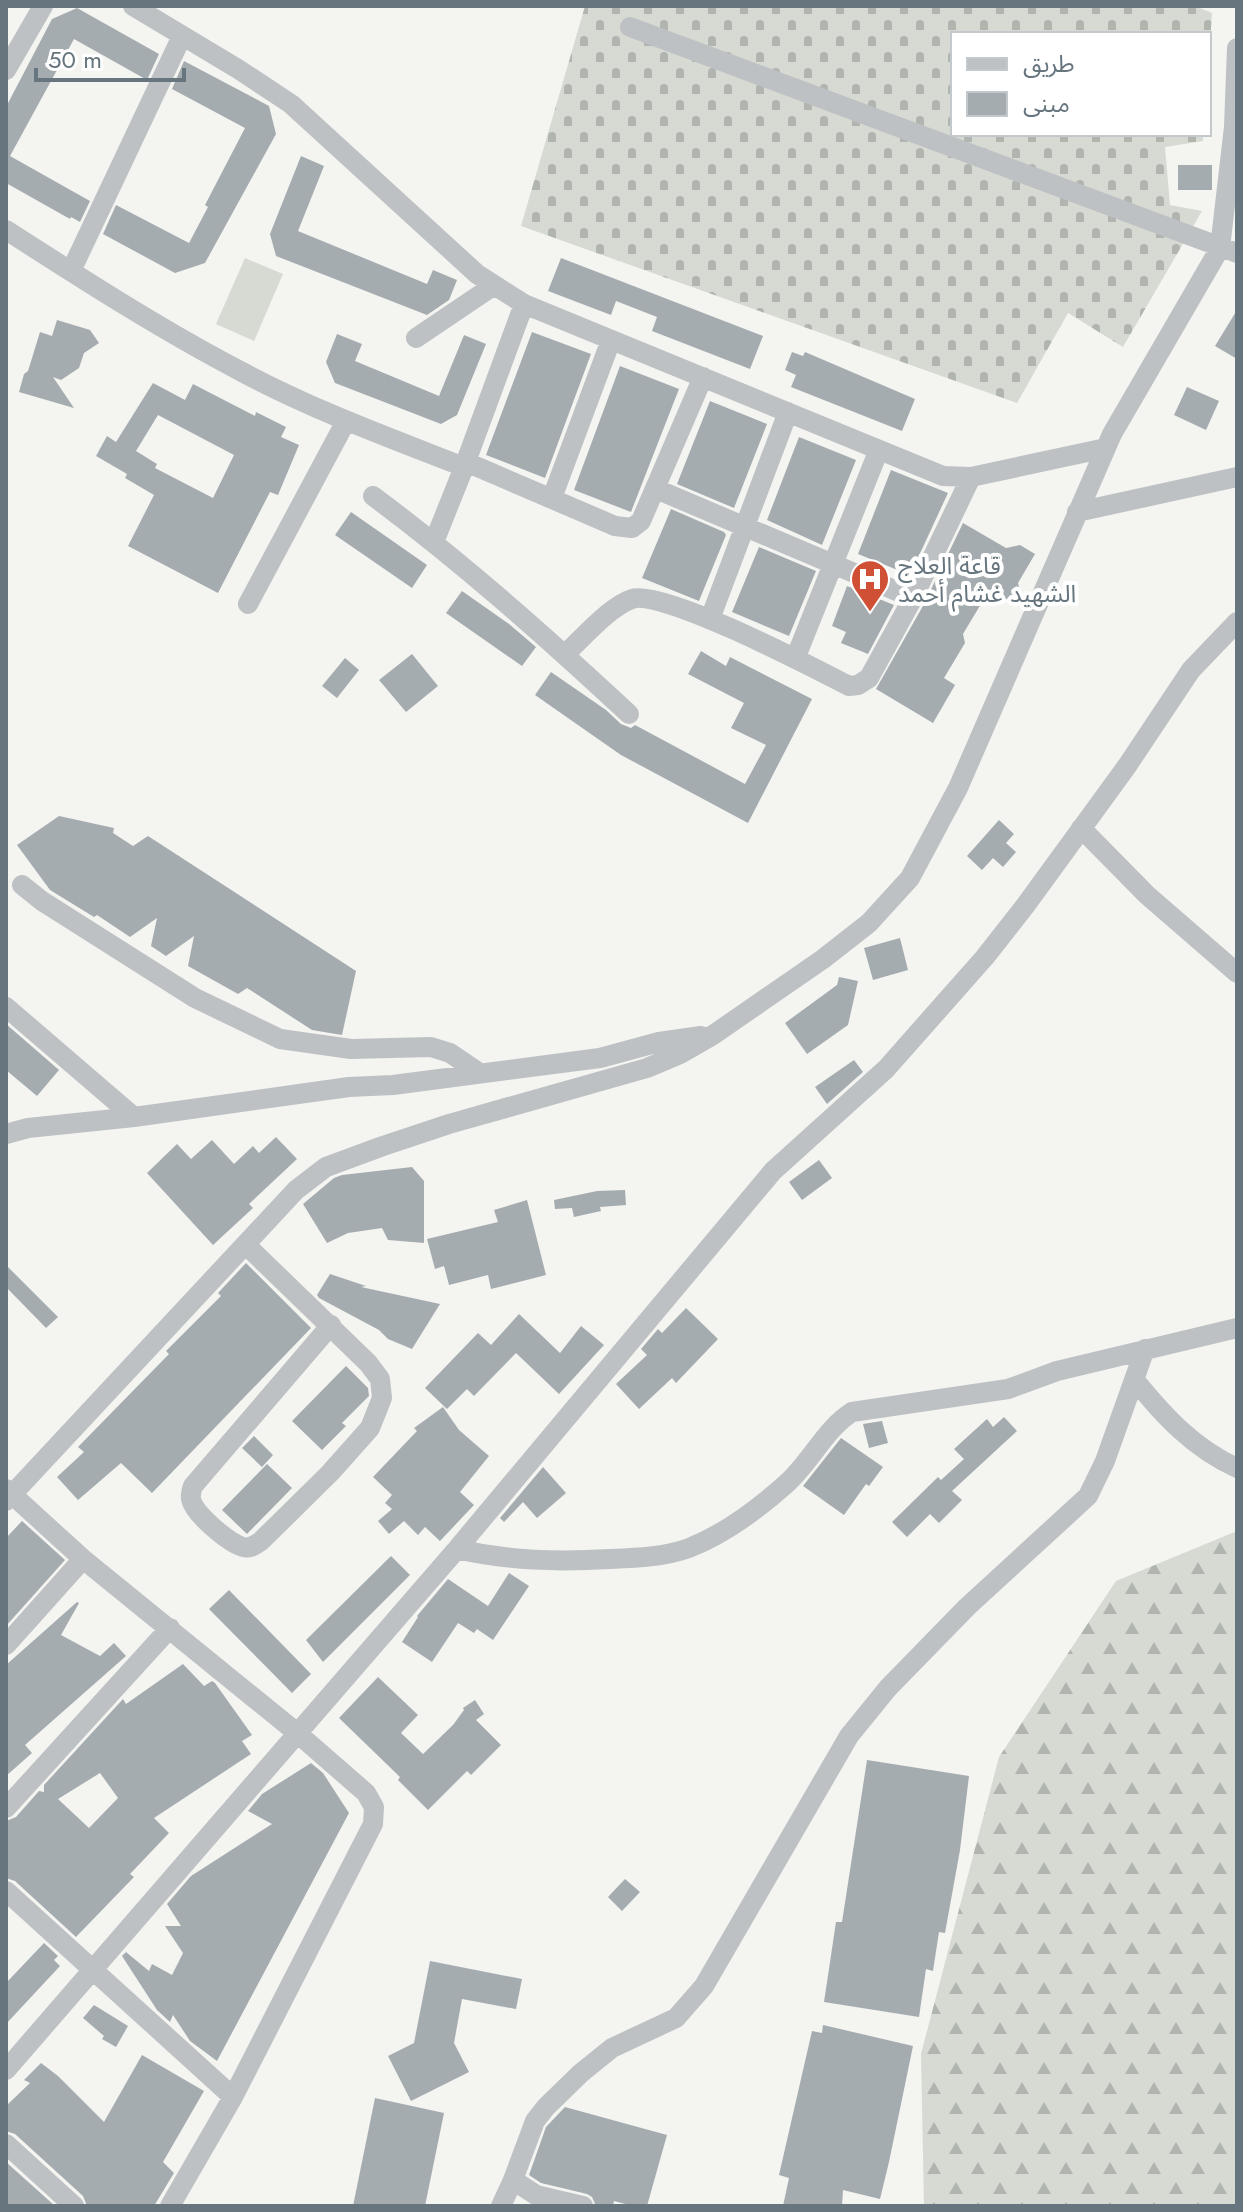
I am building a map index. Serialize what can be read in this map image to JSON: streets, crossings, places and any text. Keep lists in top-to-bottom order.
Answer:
{
  "places": {
    "hospital": ["قاعة العلاج الشهيد غشام أحمد"]
  },
  "legend": ["طريق", "مبنى"],
  "scale_bar": "50 m"
}
